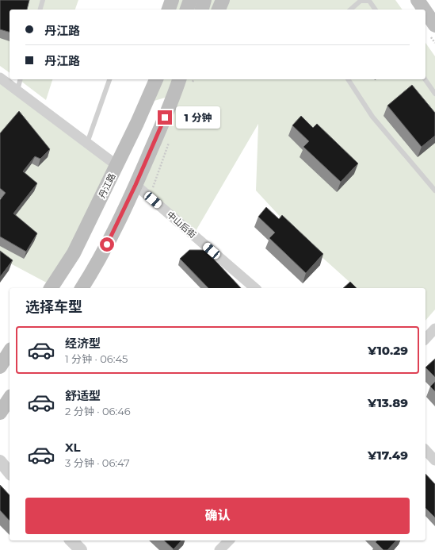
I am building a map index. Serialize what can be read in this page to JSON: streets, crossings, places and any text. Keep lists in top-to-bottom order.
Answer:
{
  "streets": {
    "main road": ["丹江路"],
    "street": ["中山后街"]
  },
  "page": {
    "banner": ["丹江路", "丹江路"],
    "bubble": "1 分钟",
    "heading": "选择车型",
    "list": [
      {
        "name": "经济型",
        "note": "1 分钟 · 06:45",
        "value": "¥10.29"
      },
      {
        "name": "舒适型",
        "note": "2 分钟 · 06:46",
        "value": "¥13.89"
      },
      {
        "name": "XL",
        "note": "3 分钟 · 06:47",
        "value": "¥17.49"
      }
    ],
    "buttons": "确认"
  }
}
